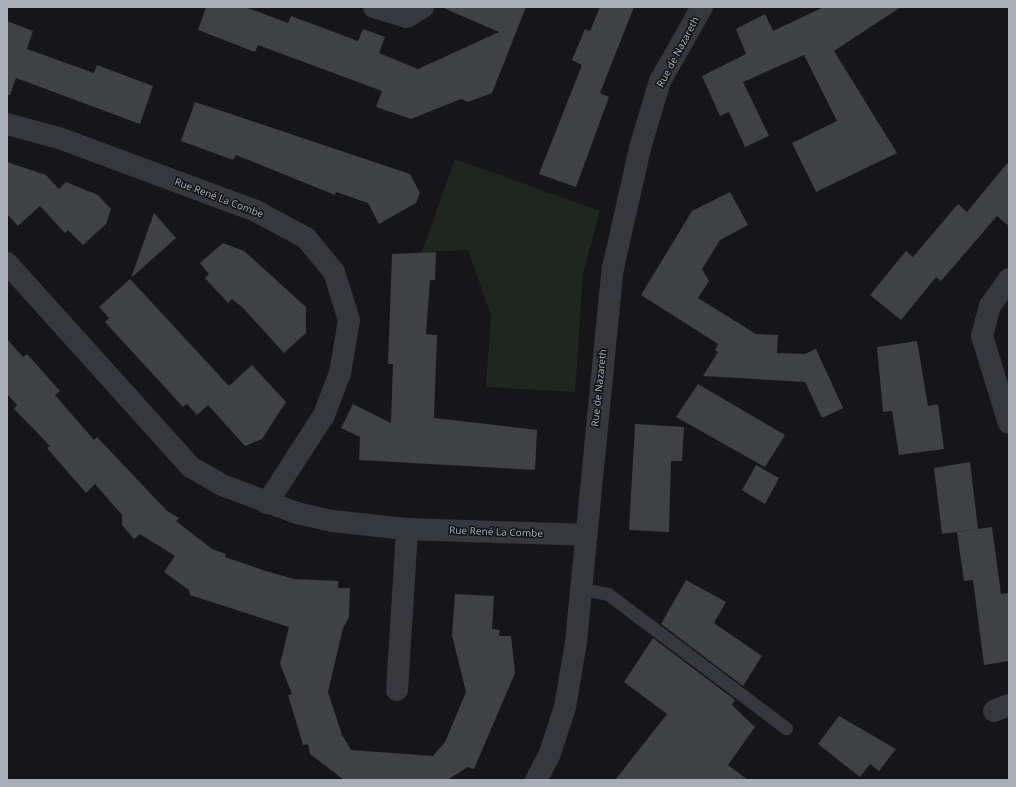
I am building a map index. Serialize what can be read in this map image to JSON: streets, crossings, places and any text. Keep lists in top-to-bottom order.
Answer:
{
  "streets": {
    "street": ["Rue de Nazareth", "Rue René La Combe"]
  },
  "crossings": [
    ["Rue de Nazareth", "Rue René La Combe"]
  ]
}
